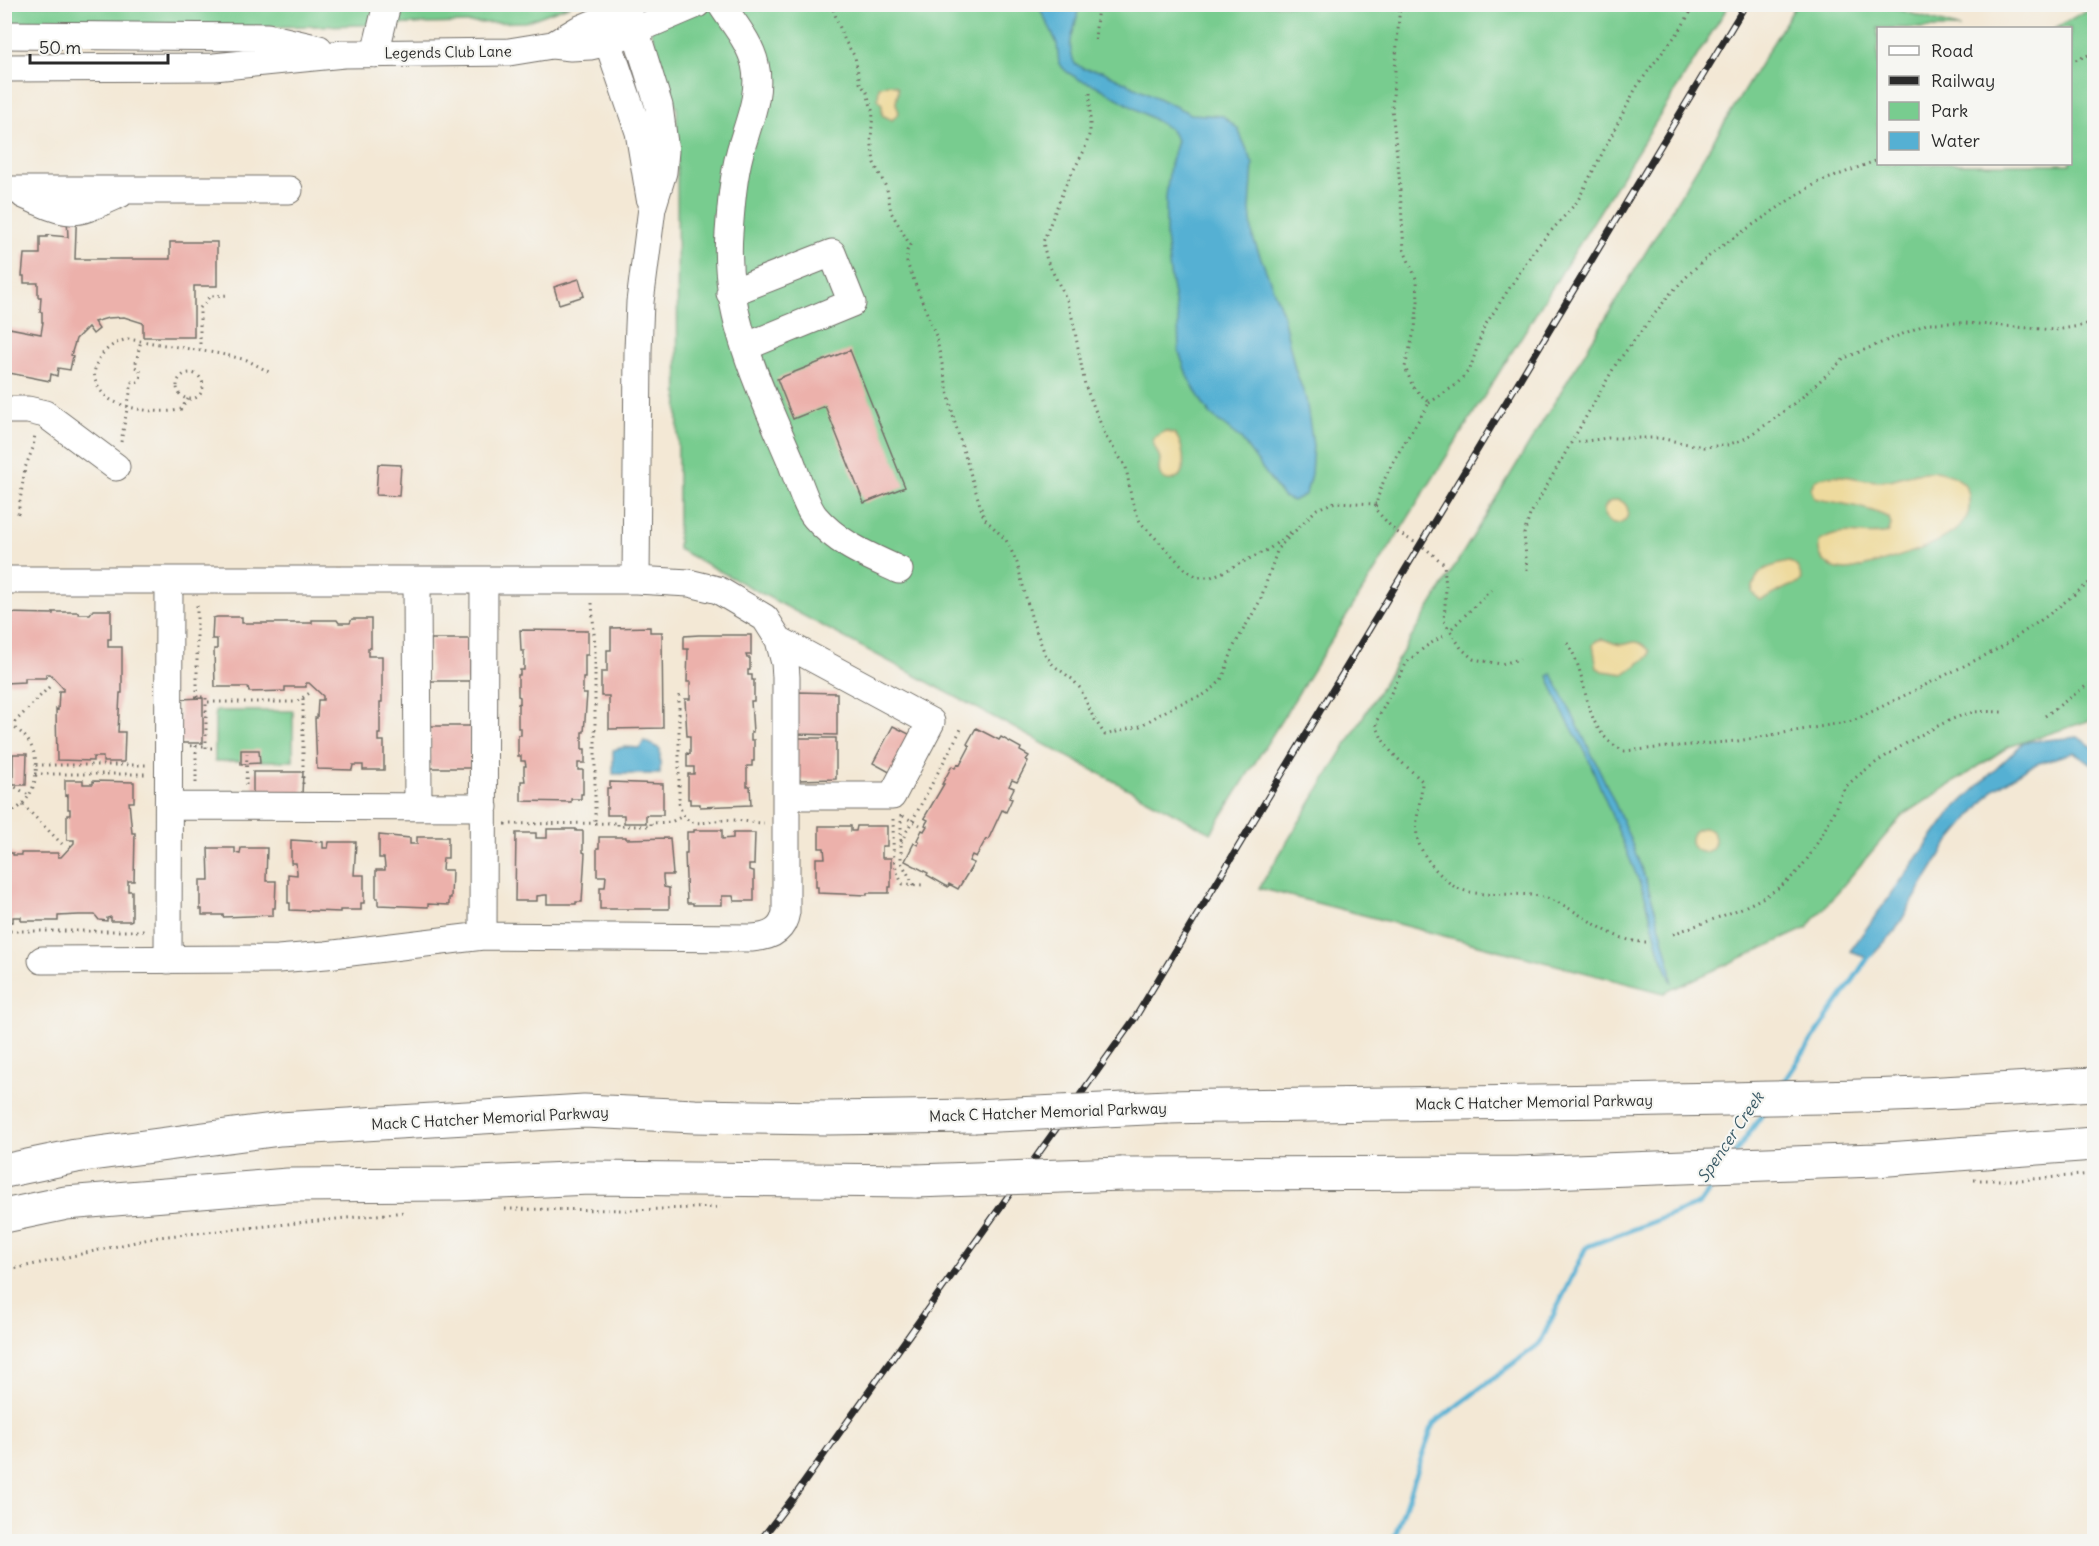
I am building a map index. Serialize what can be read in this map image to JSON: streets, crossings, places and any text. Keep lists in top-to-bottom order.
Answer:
{
  "streets": {
    "highway": ["Mack C Hatcher Memorial Parkway"],
    "street": ["Legends Club Lane"]
  },
  "water": ["Spencer Creek"],
  "legend": [
    "Road",
    "Railway",
    "Park",
    "Water"
  ],
  "scale_bar": "50 m"
}
